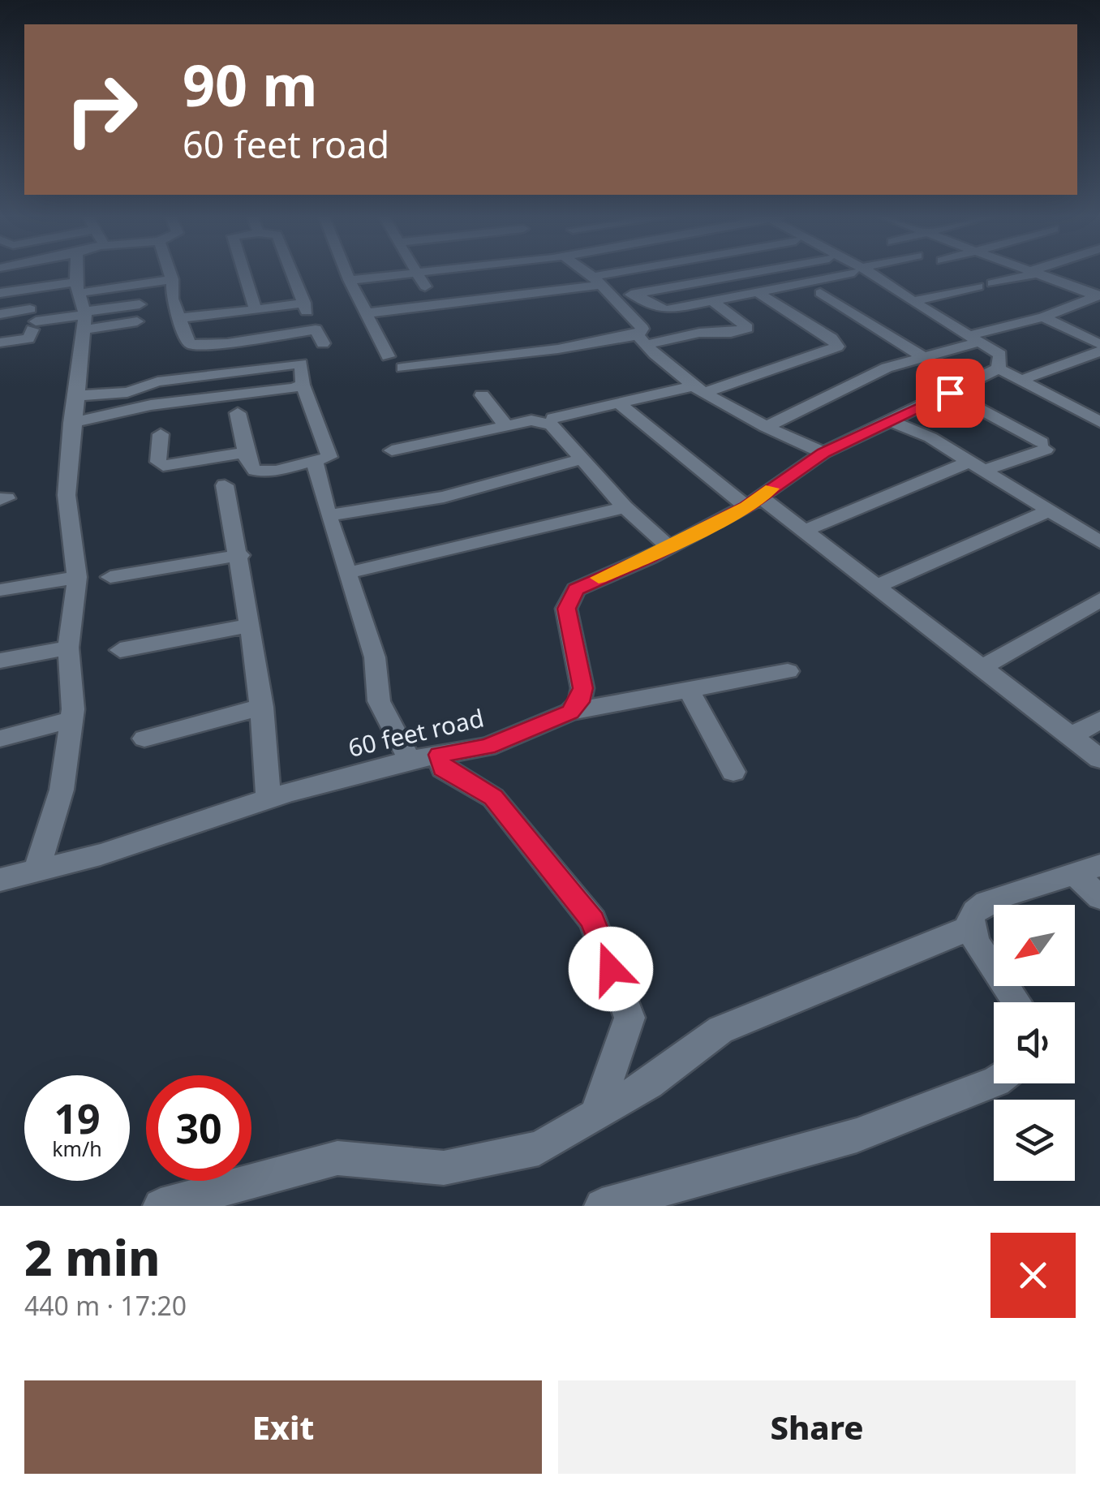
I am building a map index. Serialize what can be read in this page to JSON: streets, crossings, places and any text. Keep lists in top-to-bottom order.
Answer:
{
  "streets": {
    "street": ["60 feet road"]
  },
  "north": "bottom left",
  "page": {
    "turn": ["90 m", "60 feet road"],
    "speed": "19 km/h",
    "limit": "30",
    "heading": ["2 min", "440 m · 17:20"],
    "buttons": ["Exit", "Share"]
  }
}
